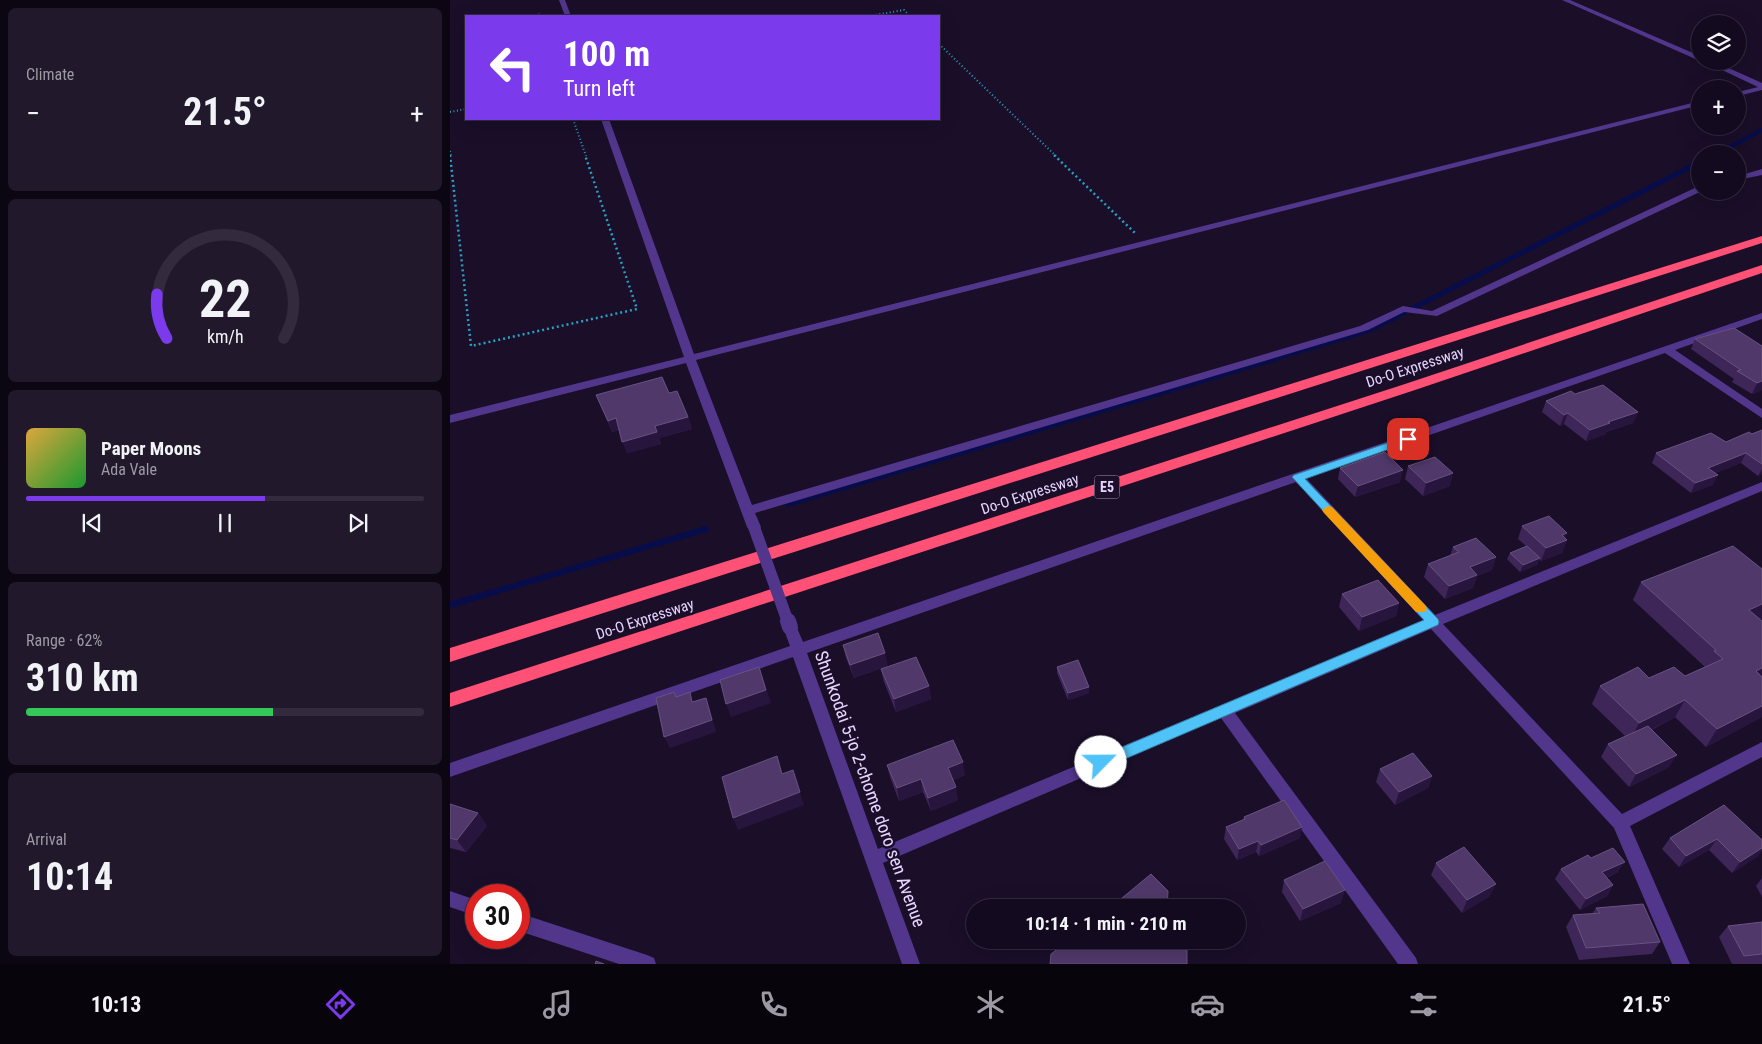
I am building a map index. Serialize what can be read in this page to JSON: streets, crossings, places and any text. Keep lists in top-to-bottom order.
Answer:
{
  "streets": {
    "highway": ["Do-O Expressway", "E5"],
    "street": ["Shunkodai 5-jo 2-chome doro sen Avenue"]
  },
  "page": {
    "tile": [
      "Climate",
      ["Range · 62%", "310 km"],
      ["Arrival", "10:14"]
    ],
    "map_buttons": ["+", "−"],
    "turn": ["100 m", "Turn left"],
    "heat": ["−", "21.5°", "+"],
    "song": ["Paper Moons", "Ada Vale"],
    "limit": "30",
    "trip": "10:14 · 1 min · 210 m",
    "tabs": ["10:13", "21.5°"],
    "gauge": ["22", "km/h"]
  }
}
